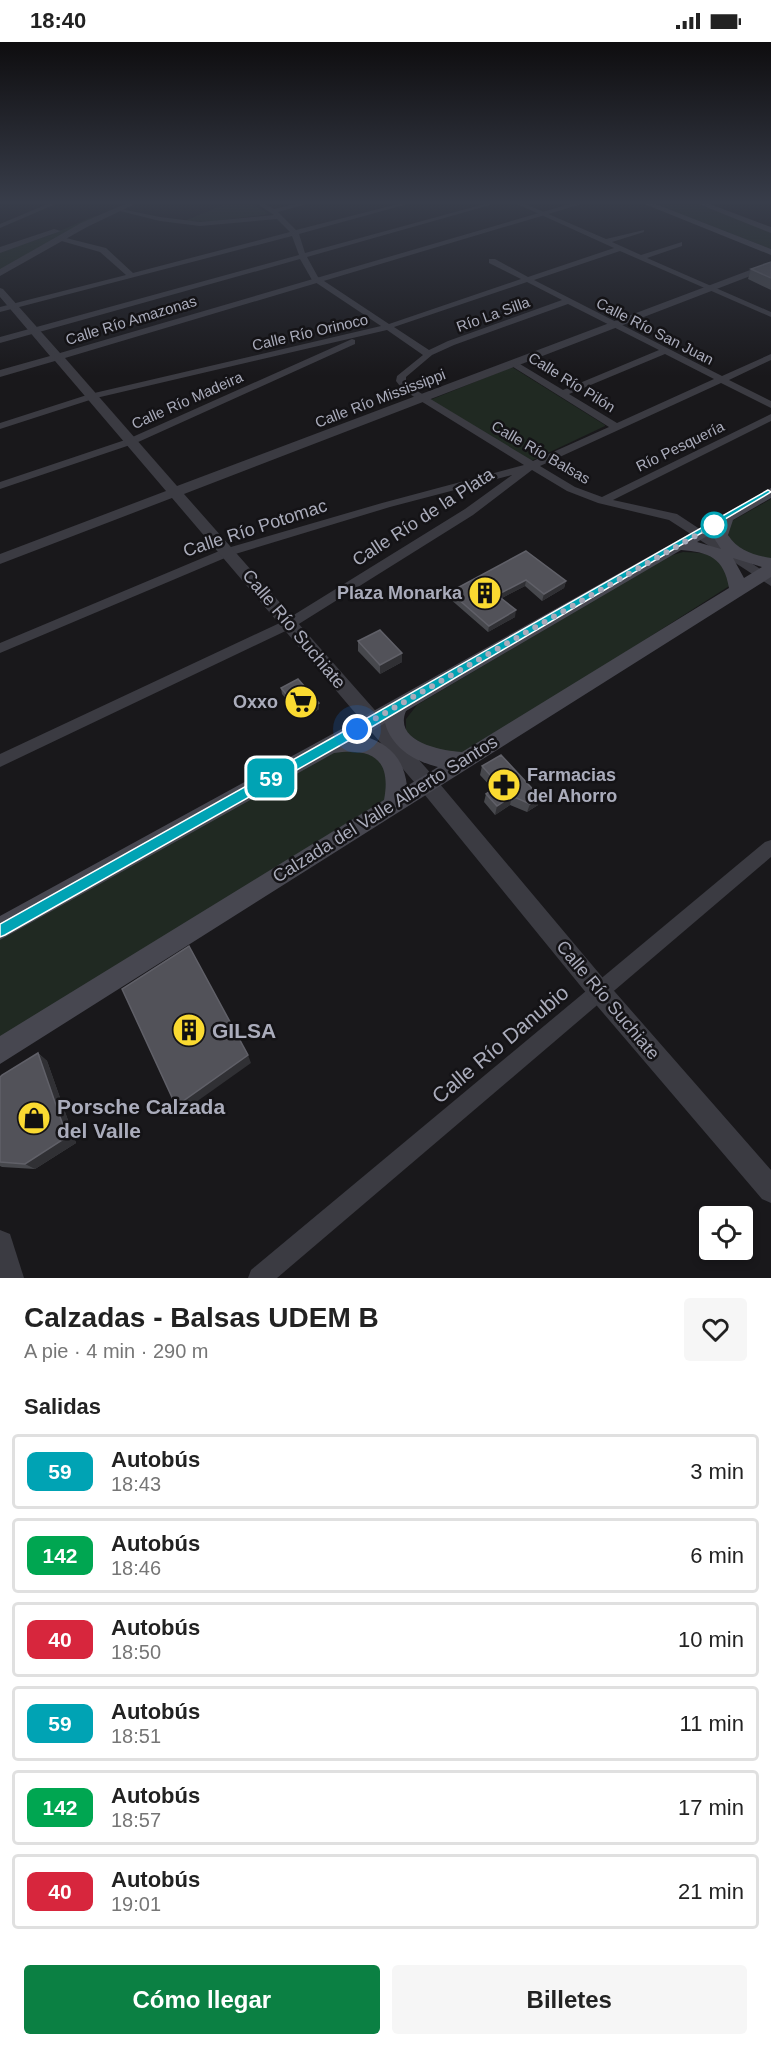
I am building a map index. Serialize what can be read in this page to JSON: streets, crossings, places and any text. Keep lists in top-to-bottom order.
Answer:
{
  "streets": {
    "main road": ["Calzada del Valle Alberto Santos"],
    "street": [
      "Río La Silla",
      "Calle Río Amazonas",
      "Calle Río San Juan",
      "Calle Río Orinoco",
      "Calle Río Pilón",
      "Calle Río Mississippi",
      "Calle Río Madeira",
      "Río Pesquería",
      "Calle Río Balsas",
      "Calle Río de la Plata",
      "Calle Río Potomac",
      "Calle Río Suchiate",
      "Calle Río Danubio"
    ]
  },
  "crossings": [
    ["Río La Silla", "Calle Río San Juan"],
    ["Río La Silla", "Calle Río Balsas"],
    ["Calle Río Amazonas", "Calle Río Suchiate"],
    ["Calle Río San Juan", "Calle Río Orinoco"],
    ["Calle Río San Juan", "Calle Río Mississippi"],
    ["Calle Río San Juan", "Calle Río de la Plata"],
    ["Calle Río Orinoco", "Calle Río Madeira"],
    ["Calle Río Orinoco", "Calle Río Suchiate"],
    ["Calle Río Pilón", "Calle Río Mississippi"],
    ["Calle Río Pilón", "Calle Río de la Plata"],
    ["Calle Río Mississippi", "Calle Río Balsas"],
    ["Calle Río Mississippi", "Calle Río Suchiate"],
    ["Calle Río Madeira", "Calle Río Suchiate"],
    ["Río Pesquería", "Calle Río Balsas"],
    ["Calle Río Balsas", "Calle Río de la Plata"],
    ["Calle Río Balsas", "Calle Río Potomac"],
    ["Calle Río Balsas", "Calzada del Valle Alberto Santos"],
    ["Calle Río de la Plata", "Calle Río Potomac"],
    ["Calle Río de la Plata", "Calle Río Suchiate"],
    ["Calle Río Potomac", "Calle Río Suchiate"],
    ["Calle Río Suchiate", "Calzada del Valle Alberto Santos"],
    ["Calle Río Suchiate", "Calle Río Danubio"]
  ],
  "places": {
    "building": ["Plaza Monarka", "GILSA"],
    "supermarket": ["Oxxo"],
    "pharmacy": ["Farmacias del Ahorro"],
    "shop": ["Porsche Calzada del Valle"]
  },
  "lines": ["bus line 59"],
  "page": {
    "status": "18:40",
    "on_map": "59",
    "heading": [
      ["Calzadas - Balsas UDEM B", "A pie · 4 min · 290 m"],
      "Salidas"
    ],
    "list": [
      {
        "mark": "59",
        "name": "Autobús",
        "note": "18:43",
        "value": "3 min"
      },
      {
        "mark": "142",
        "name": "Autobús",
        "note": "18:46",
        "value": "6 min"
      },
      {
        "mark": "40",
        "name": "Autobús",
        "note": "18:50",
        "value": "10 min"
      },
      {
        "mark": "59",
        "name": "Autobús",
        "note": "18:51",
        "value": "11 min"
      },
      {
        "mark": "142",
        "name": "Autobús",
        "note": "18:57",
        "value": "17 min"
      },
      {
        "mark": "40",
        "name": "Autobús",
        "note": "19:01",
        "value": "21 min"
      }
    ],
    "buttons": ["Cómo llegar", "Billetes"]
  }
}
